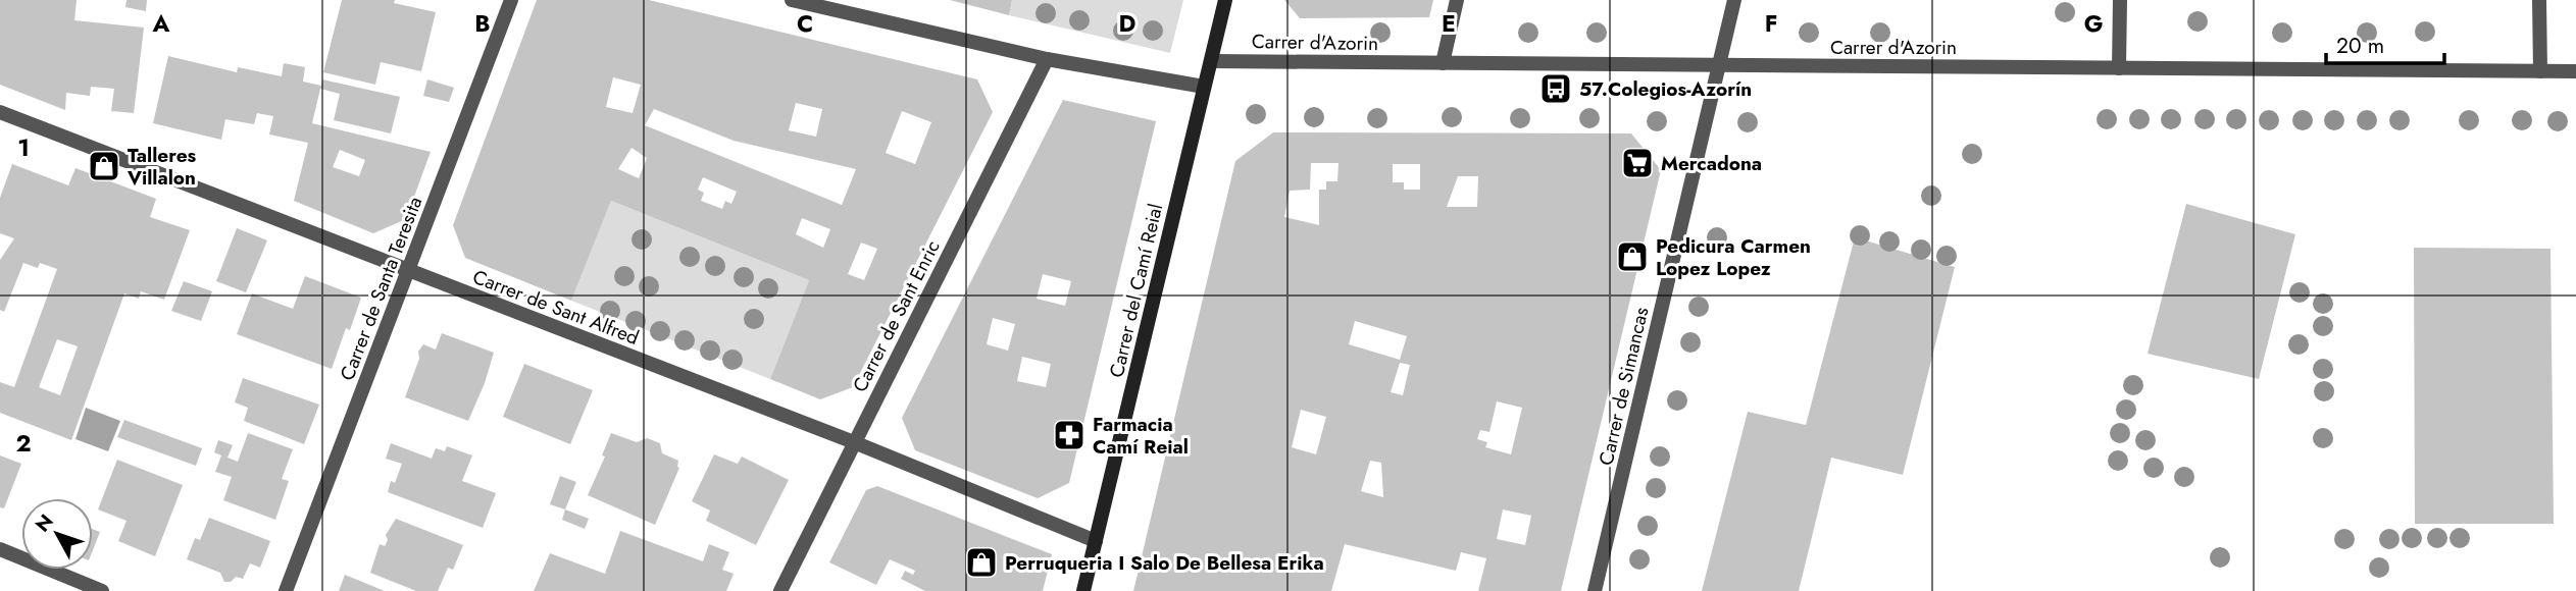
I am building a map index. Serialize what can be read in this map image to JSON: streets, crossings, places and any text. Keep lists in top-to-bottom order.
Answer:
{
  "streets": {
    "street": [
      "Carrer d'Azorin",
      "Carrer de Santa Teresita",
      "Carrer del Camí Reial",
      "Carrer de Sant Alfred",
      "Carrer de Sant Enric",
      "Carrer de Simancas"
    ]
  },
  "crossings": [
    ["Carrer d'Azorin", "Carrer del Camí Reial"],
    ["Carrer d'Azorin", "Carrer de Simancas"],
    ["Carrer de Santa Teresita", "Carrer de Sant Alfred"],
    ["Carrer del Camí Reial", "Carrer de Sant Alfred"],
    ["Carrer de Sant Alfred", "Carrer de Sant Enric"]
  ],
  "places": {
    "bus stop": ["57.Colegios-Azorín"],
    "supermarket": ["Mercadona"],
    "shop": ["Talleres Villalon", "Pedicura Carmen Lopez Lopez", "Perruqueria I Salo De Bellesa Erika"],
    "pharmacy": ["Farmacia Camí Reial"]
  },
  "scale_bar": "20 m",
  "north": "top left",
  "grid": {
    "columns": [
      "A",
      "B",
      "C",
      "D",
      "E",
      "F",
      "G"
    ],
    "rows": ["1", "2"]
  }
}
